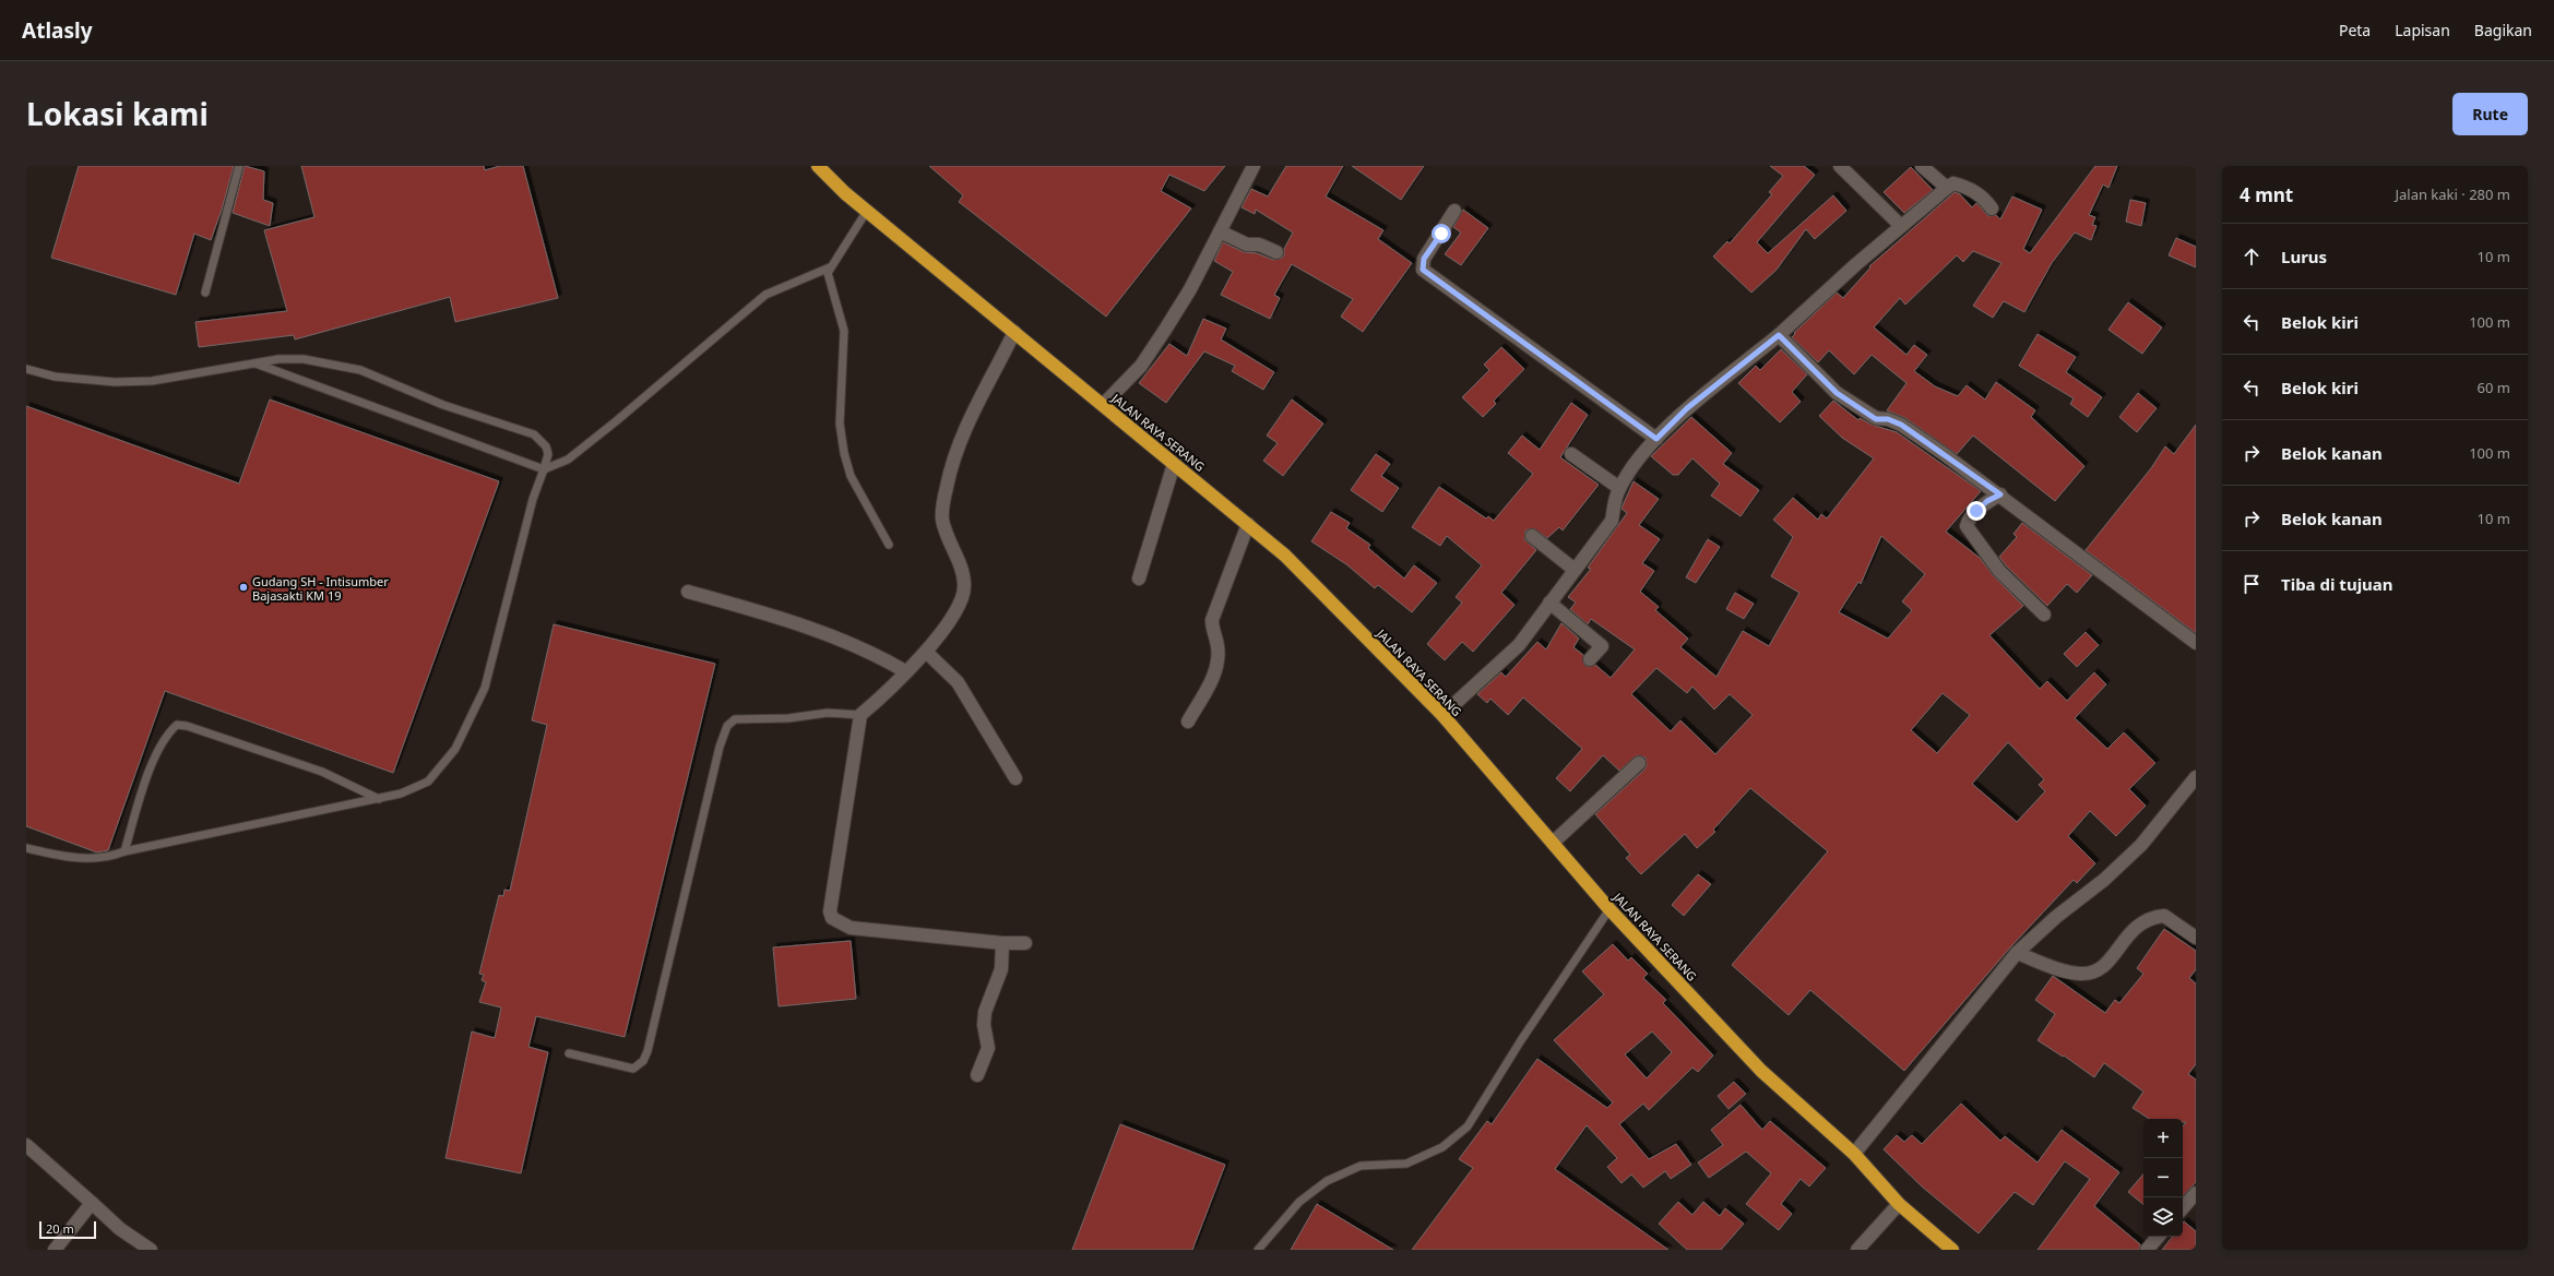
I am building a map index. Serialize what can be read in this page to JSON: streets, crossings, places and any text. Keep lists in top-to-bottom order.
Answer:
{
  "streets": {
    "highway": ["JALAN RAYA SERANG"]
  },
  "places": ["Gudang SH - Intisumber Bajasakti KM 19"],
  "scale_bar": "20 m",
  "page": {
    "header": "Atlasly",
    "nav": ["Peta", "Lapisan", "Bagikan"],
    "title": "Lokasi kami",
    "buttons": "Rute",
    "heading": ["4 mnt", "Jalan kaki · 280 m"],
    "list": [
      ["Lurus", "10 m"],
      ["Belok kiri", "100 m"],
      ["Belok kiri", "60 m"],
      ["Belok kanan", "100 m"],
      ["Belok kanan", "10 m"],
      "Tiba di tujuan"
    ],
    "map_buttons": ["+", "−"],
    "scale": "20 m"
  }
}
